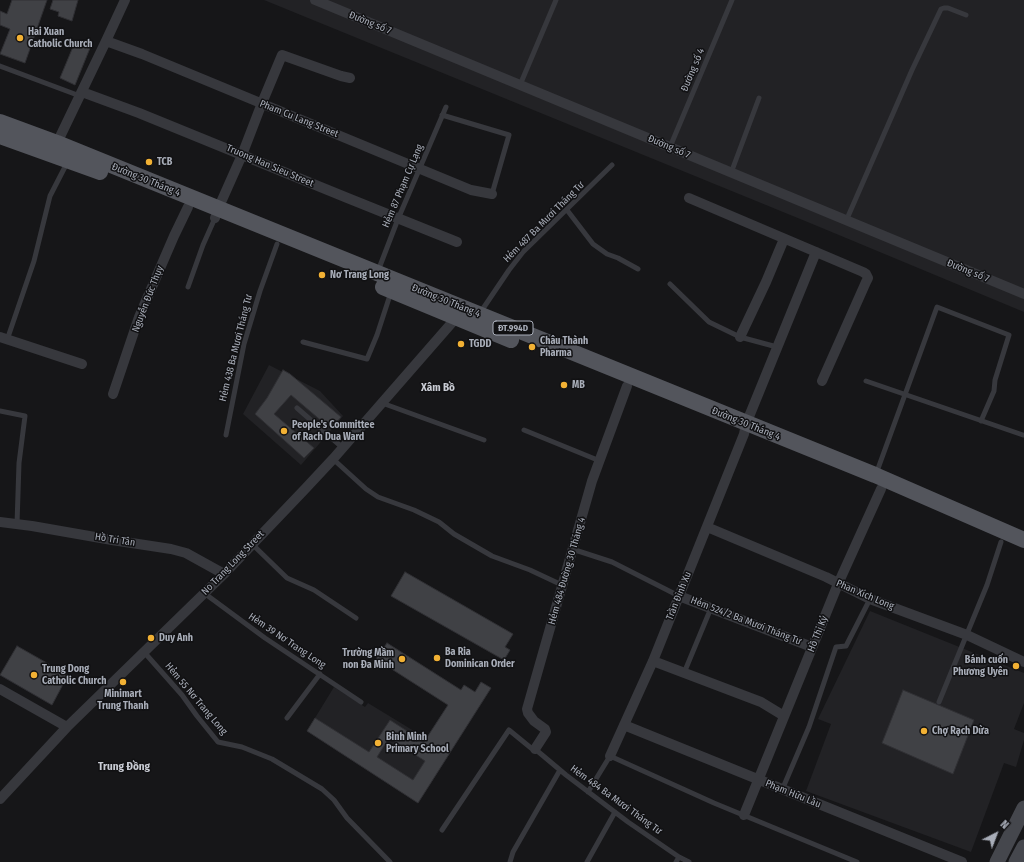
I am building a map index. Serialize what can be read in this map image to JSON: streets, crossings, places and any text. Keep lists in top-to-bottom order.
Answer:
{
  "streets": {
    "main road": ["Đường 30 Tháng 4", "ĐT.994D"],
    "street": [
      "Đường số 7",
      "Pham Cu Lang Street",
      "Truong Han Sieu Street",
      "Nguyễn Đức Thụy",
      "Hồ Tri Tân",
      "No Trang Long Street",
      "Hẻm 484 Đường 30 Tháng 4",
      "Phan Xích Long",
      "Trần Đình Xu",
      "Hẻm 524/2 Ba Mươi Tháng Tư",
      "Hồ Thị Kỷ",
      "Phạm Hữu Lầu"
    ],
    "lane": [
      "Đường số 4",
      "Hẻm 87 Phạm Cự Lạng",
      "Hẻm 487 Ba Mươi Tháng Tư",
      "Hẻm 438 Ba Mươi Tháng Tư",
      "Hẻm 39 Nơ Trang Long",
      "Hẻm 55 Nơ Trang Long",
      "Hẻm 484 Ba Mươi Tháng Tư"
    ]
  },
  "crossings": [
    ["Đường số 7", "Đường số 4"],
    ["Pham Cu Lang Street", "Hẻm 87 Phạm Cự Lạng"],
    ["Truong Han Sieu Street", "Hẻm 87 Phạm Cự Lạng"],
    ["Đường 30 Tháng 4", "Hẻm 87 Phạm Cự Lạng"],
    ["Đường 30 Tháng 4", "Hẻm 487 Ba Mươi Tháng Tư"],
    ["Đường 30 Tháng 4", "Nguyễn Đức Thụy"],
    ["Đường 30 Tháng 4", "Hẻm 438 Ba Mươi Tháng Tư"],
    ["Đường 30 Tháng 4", "No Trang Long Street"],
    ["Đường 30 Tháng 4", "Hẻm 484 Đường 30 Tháng 4"],
    ["Đường 30 Tháng 4", "Trần Đình Xu"],
    ["Đường 30 Tháng 4", "Hồ Thị Kỷ"],
    ["Hồ Tri Tân", "No Trang Long Street"],
    ["No Trang Long Street", "Hẻm 39 Nơ Trang Long"],
    ["No Trang Long Street", "Hẻm 55 Nơ Trang Long"],
    ["Hẻm 484 Đường 30 Tháng 4", "Hẻm 484 Ba Mươi Tháng Tư"],
    ["Phan Xích Long", "Trần Đình Xu"],
    ["Phan Xích Long", "Hồ Thị Kỷ"],
    ["Trần Đình Xu", "Hẻm 524/2 Ba Mươi Tháng Tư"],
    ["Trần Đình Xu", "Phạm Hữu Lầu"],
    ["Hẻm 524/2 Ba Mươi Tháng Tư", "Hồ Thị Kỷ"],
    ["Hồ Thị Kỷ", "Phạm Hữu Lầu"]
  ],
  "districts": ["Xâm Bồ", "Trung Đồng"],
  "places": [
    "Hai Xuan Catholic Church",
    "TCB",
    "Nơ Trang Long",
    "TGDD",
    "Châu Thành Pharma",
    "MB",
    "People's Committee of Rach Dua Ward",
    "Duy Anh",
    "Ba Ria Dominican Order",
    "Trường Mầm non Đa Minh",
    "Bánh cuốn Phương Uyên",
    "Trung Dong Catholic Church",
    "Minimart Trung Thanh",
    "Chợ Rạch Dừa",
    "Binh Minh Primary School"
  ],
  "north": "top right"
}
